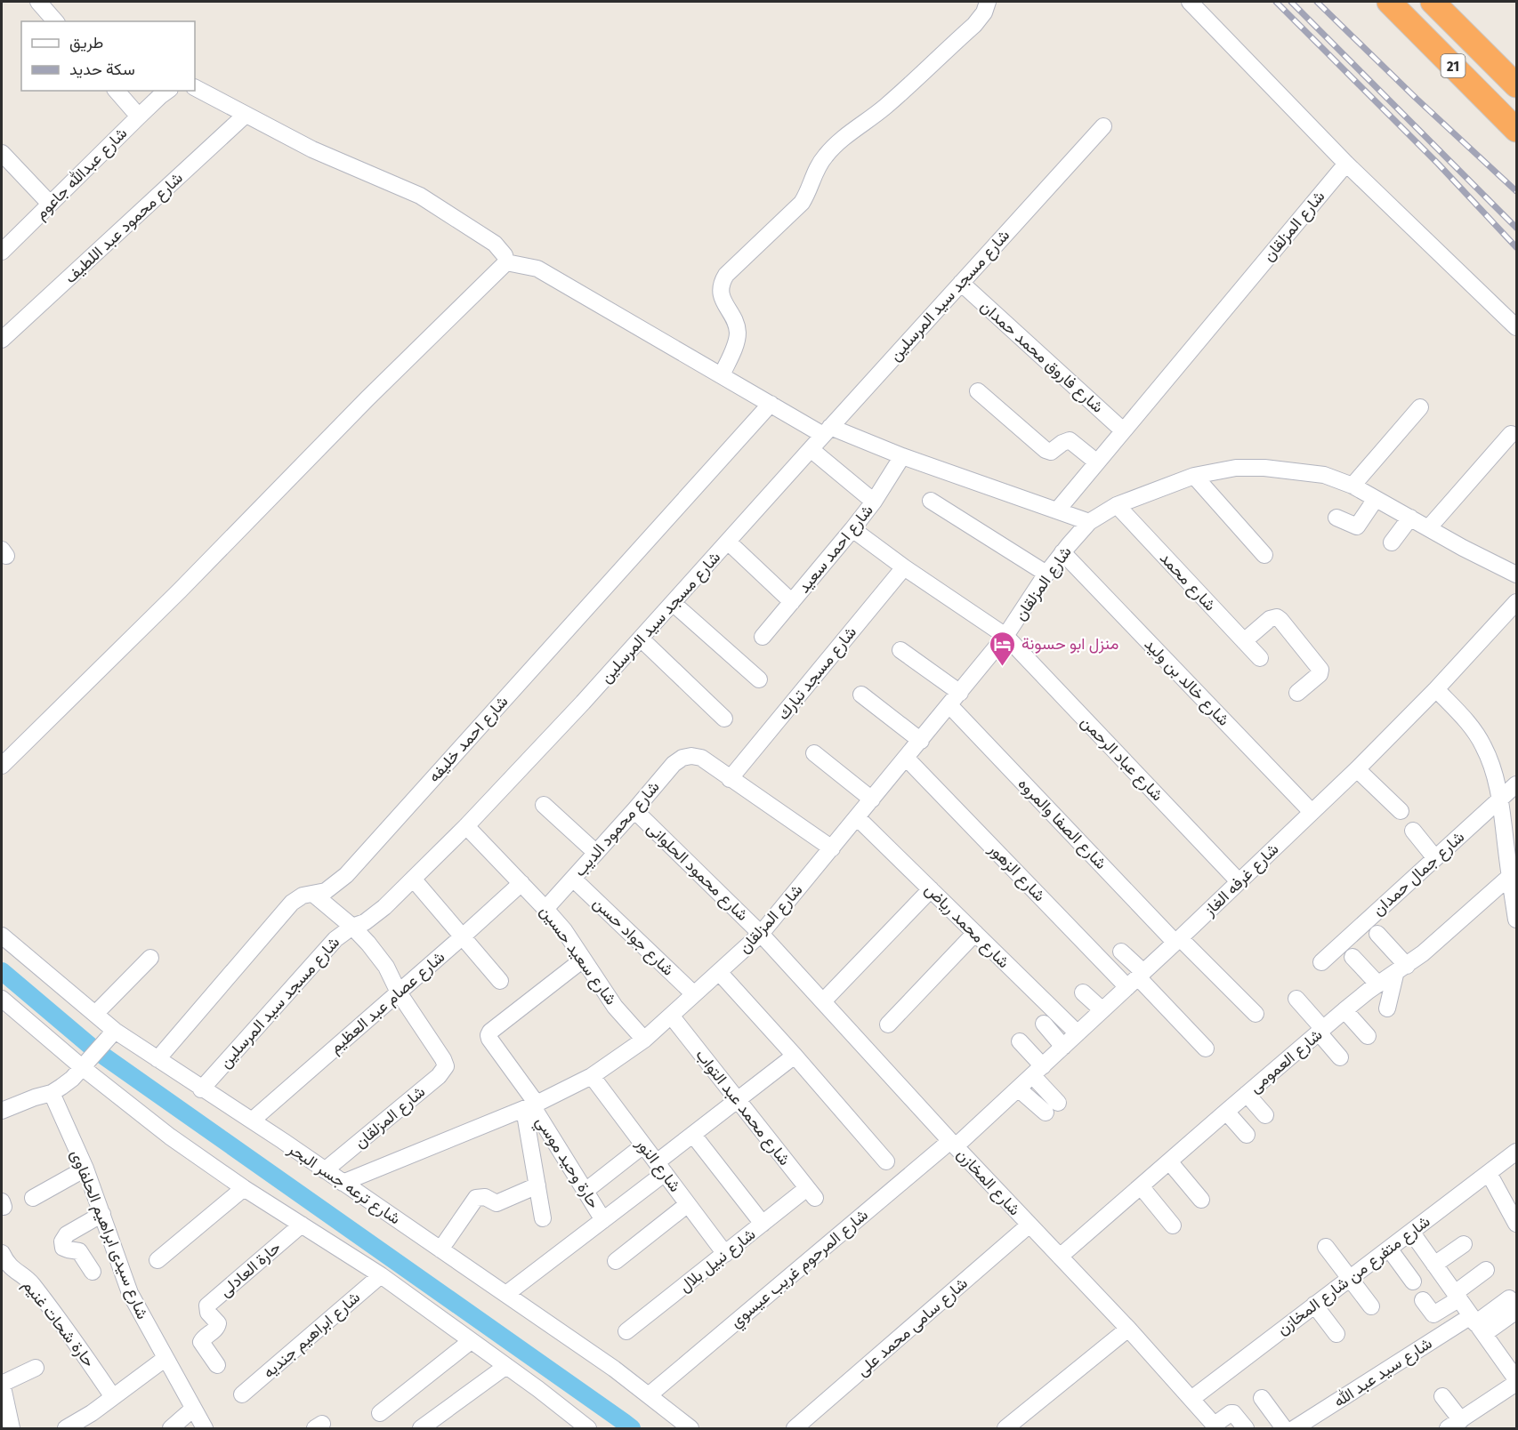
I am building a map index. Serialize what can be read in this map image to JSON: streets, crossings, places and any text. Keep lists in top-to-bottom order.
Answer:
{
  "streets": {
    "highway": ["21"],
    "street": [
      "شارع عبدالله جاعوم",
      "شارع المزلقان",
      "شارع محمود عبد اللطيف",
      "شارع مسجد سيد المرسلين",
      "شارع فاروق محمد حمدان",
      "شارع احمد سعيد",
      "شارع محمد",
      "شارع مسجد تبارك",
      "شارع خالد بن وليد",
      "شارع احمد خليفه",
      "شارع عباد الرحمن",
      "شارع الصفا والمروه",
      "شارع محمود الديب",
      "شارع محمود الحلوانى",
      "شارع الزهور",
      "شارع جمال حمدان",
      "شارع غرفه الغاز",
      "شارع محمد رياض",
      "شارع جواد حسن",
      "شارع سعيد حسين",
      "شارع عصام عبد العظيم",
      "شارع العمومى",
      "شارع محمد عبد التواب",
      "حارة وحيد موسي",
      "شارع النور",
      "شارع المخازن",
      "شارع ترعه جسر البحر",
      "شارع سيدى ابراهيم الحلفاوى",
      "شارع نبيل بلال",
      "شارع المرحوم غريب عيسوي",
      "حارة العادلى",
      "شارع متفرع من شارع المخازن",
      "حارة شحات غنيم",
      "شارع سامى محمد على",
      "شارع ابراهيم جنديه",
      "شارع سيد عبد الله"
    ]
  },
  "crossings": [
    ["شارع المزلقان", "شارع فاروق محمد حمدان"],
    ["شارع المزلقان", "شارع محمد"],
    ["شارع المزلقان", "شارع خالد بن وليد"],
    ["شارع المزلقان", "شارع عباد الرحمن"],
    ["شارع المزلقان", "شارع الصفا والمروه"],
    ["شارع المزلقان", "شارع محمود الحلوانى"],
    ["شارع المزلقان", "شارع الزهور"],
    ["شارع المزلقان", "شارع محمد رياض"],
    ["شارع المزلقان", "شارع جواد حسن"],
    ["شارع المزلقان", "شارع سعيد حسين"],
    ["شارع المزلقان", "شارع عصام عبد العظيم"],
    ["شارع المزلقان", "شارع محمد عبد التواب"],
    ["شارع المزلقان", "حارة وحيد موسي"],
    ["شارع المزلقان", "شارع النور"],
    ["شارع المزلقان", "شارع المخازن"],
    ["شارع المزلقان", "شارع ترعه جسر البحر"],
    ["شارع مسجد سيد المرسلين", "شارع فاروق محمد حمدان"],
    ["شارع مسجد سيد المرسلين", "شارع سعيد حسين"],
    ["شارع مسجد سيد المرسلين", "شارع ترعه جسر البحر"],
    ["شارع احمد سعيد", "شارع عباد الرحمن"],
    ["شارع مسجد تبارك", "شارع عباد الرحمن"],
    ["شارع مسجد تبارك", "شارع محمود الديب"],
    ["شارع خالد بن وليد", "شارع غرفه الغاز"],
    ["شارع احمد خليفه", "شارع ترعه جسر البحر"],
    ["شارع عباد الرحمن", "شارع غرفه الغاز"],
    ["شارع الصفا والمروه", "شارع غرفه الغاز"],
    ["شارع محمود الديب", "شارع محمود الحلوانى"],
    ["شارع محمود الديب", "شارع جواد حسن"],
    ["شارع محمود الديب", "شارع سعيد حسين"],
    ["شارع محمود الحلوانى", "شارع المخازن"],
    ["شارع الزهور", "شارع غرفه الغاز"],
    ["شارع غرفه الغاز", "شارع محمد رياض"],
    ["شارع غرفه الغاز", "شارع المخازن"],
    ["شارع غرفه الغاز", "شارع المرحوم غريب عيسوي"],
    ["شارع سعيد حسين", "شارع عصام عبد العظيم"],
    ["شارع سعيد حسين", "حارة وحيد موسي"],
    ["شارع عصام عبد العظيم", "شارع ترعه جسر البحر"],
    ["شارع العمومى", "شارع المخازن"],
    ["شارع محمد عبد التواب", "شارع نبيل بلال"],
    ["شارع النور", "شارع نبيل بلال"],
    ["شارع المخازن", "شارع المرحوم غريب عيسوي"],
    ["شارع المخازن", "شارع متفرع من شارع المخازن"],
    ["شارع المخازن", "شارع سامى محمد على"],
    ["شارع ترعه جسر البحر", "شارع المرحوم غريب عيسوي"]
  ],
  "places": {
    "hotel": ["منزل ابو حسونة"]
  },
  "legend": ["طريق", "سكة حديد"]
}
